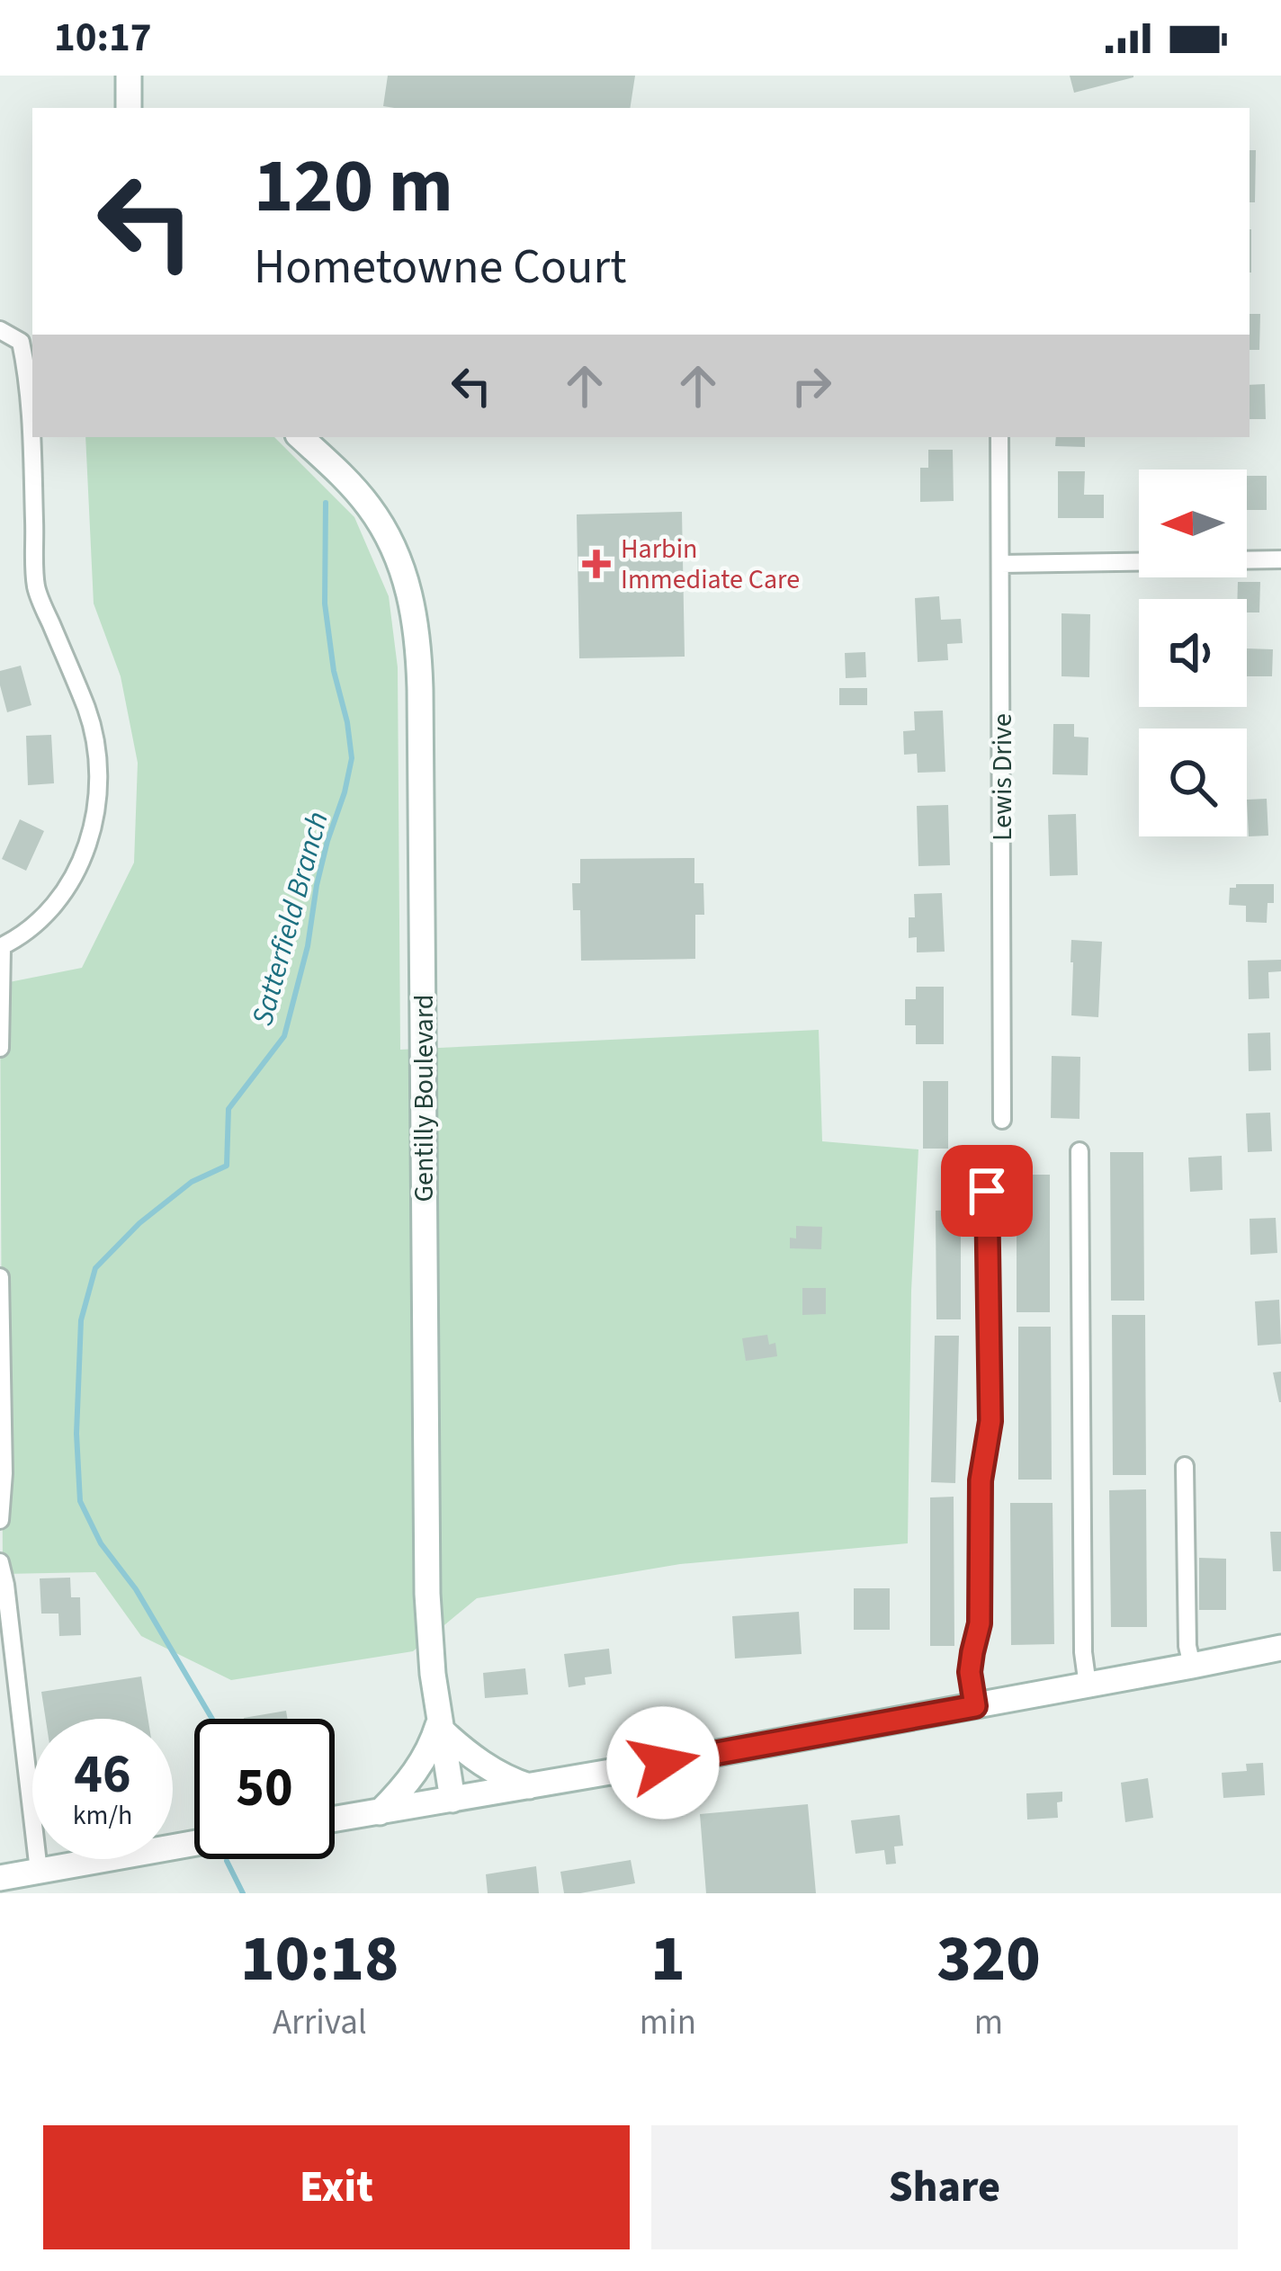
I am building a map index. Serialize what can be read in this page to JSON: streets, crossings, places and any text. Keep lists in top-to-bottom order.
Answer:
{
  "streets": {
    "main road": ["Gentilly Boulevard"],
    "street": ["Lewis Drive"]
  },
  "water": ["Satterfield Branch"],
  "places": {
    "health": ["Harbin Immediate Care"]
  },
  "north": "left",
  "page": {
    "status": "10:17",
    "turn": ["120 m", "Hometowne Court"],
    "speed": "46 km/h",
    "limit": "50",
    "eta": [
      "10:18",
      "Arrival",
      "1",
      "min",
      "320",
      "m"
    ],
    "buttons": ["Exit", "Share"]
  }
}
